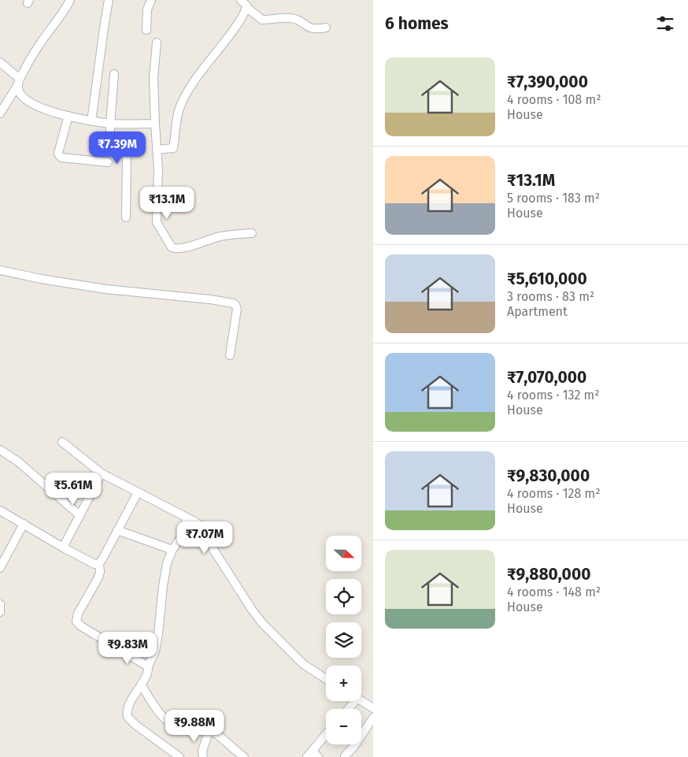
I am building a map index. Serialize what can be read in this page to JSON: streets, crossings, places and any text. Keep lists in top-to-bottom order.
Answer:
{
  "north": "right",
  "page": {
    "heading": "6 homes",
    "list": [
      {
        "name": "₹7,390,000",
        "note": "4 rooms · 108 m² · House"
      },
      {
        "name": "₹13.1M",
        "note": "5 rooms · 183 m² · House"
      },
      {
        "name": "₹5,610,000",
        "note": "3 rooms · 83 m² · Apartment"
      },
      {
        "name": "₹7,070,000",
        "note": "4 rooms · 132 m² · House"
      },
      {
        "name": "₹9,830,000",
        "note": "4 rooms · 128 m² · House"
      },
      {
        "name": "₹9,880,000",
        "note": "4 rooms · 148 m² · House"
      }
    ],
    "price": [
      "₹7.39M",
      "₹13.1M",
      "₹5.61M",
      "₹7.07M",
      "₹9.83M",
      "₹9.88M"
    ],
    "map_buttons": ["+", "−"]
  }
}
